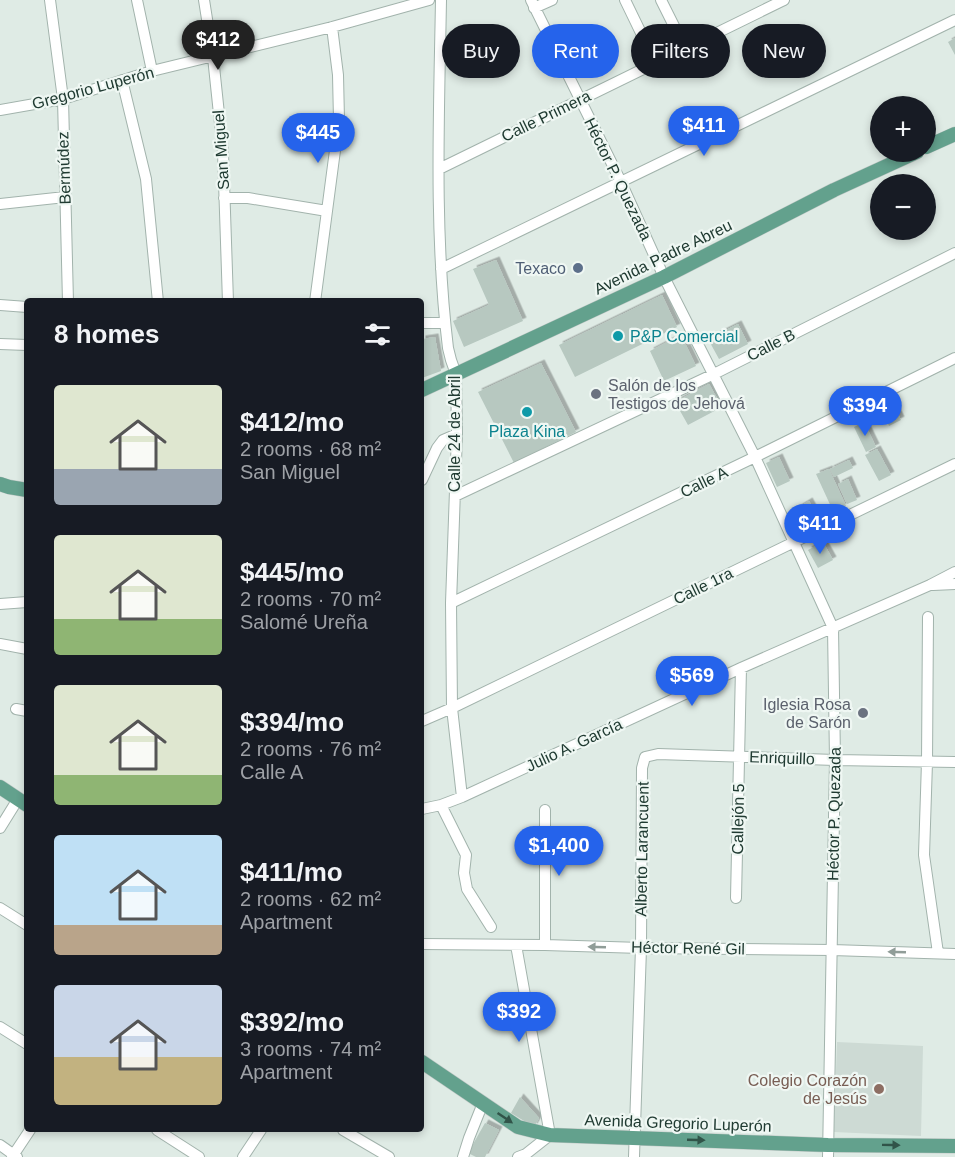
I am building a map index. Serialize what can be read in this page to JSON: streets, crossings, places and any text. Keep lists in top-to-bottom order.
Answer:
{
  "streets": {
    "main road": ["Avenida Padre Abreu", "Avenida Gregorio Luperón"],
    "street": [
      "Gregorio Luperón",
      "Calle Primera",
      "San Miguel",
      "Bermúdez",
      "Héctor P. Quezada",
      "Calle B",
      "Calle 24 de Abril",
      "Calle A",
      "Calle 1ra",
      "Julio A. García",
      "Enriquillo",
      "Callejón 5",
      "Alberto Larancuent",
      "Héctor René Gil"
    ]
  },
  "crossings": [
    ["Gregorio Luperón", "San Miguel"],
    ["Gregorio Luperón", "Bermúdez"],
    ["Calle Primera", "Héctor P. Quezada"],
    ["Calle Primera", "Calle 24 de Abril"],
    ["Héctor P. Quezada", "Avenida Padre Abreu"],
    ["Héctor P. Quezada", "Calle B"],
    ["Héctor P. Quezada", "Calle A"],
    ["Héctor P. Quezada", "Calle 1ra"],
    ["Héctor P. Quezada", "Julio A. García"],
    ["Héctor P. Quezada", "Enriquillo"],
    ["Héctor P. Quezada", "Héctor René Gil"],
    ["Héctor P. Quezada", "Avenida Gregorio Luperón"],
    ["Avenida Padre Abreu", "Calle 24 de Abril"],
    ["Calle B", "Calle 24 de Abril"],
    ["Calle 24 de Abril", "Calle A"],
    ["Calle 24 de Abril", "Calle 1ra"],
    ["Calle 24 de Abril", "Julio A. García"],
    ["Julio A. García", "Callejón 5"],
    ["Enriquillo", "Callejón 5"],
    ["Enriquillo", "Alberto Larancuent"],
    ["Alberto Larancuent", "Héctor René Gil"],
    ["Alberto Larancuent", "Avenida Gregorio Luperón"]
  ],
  "one_way": ["Héctor René Gil", "Avenida Gregorio Luperón"],
  "places": [
    "Texaco",
    "P&P Comercial",
    "Salón de los Testigos de Jehová",
    "Plaza Kina",
    "Iglesia Rosa de Sarón",
    "Colegio Corazón de Jesús"
  ],
  "page": {
    "price": [
      "$412",
      "$411",
      "$445",
      "$394",
      "$411",
      "$569",
      "$1,400",
      "$392"
    ],
    "chip": [
      "Buy",
      "Rent",
      "Filters",
      "New"
    ],
    "map_buttons": ["+", "−"],
    "heading": "8 homes",
    "list": [
      {
        "name": "$412/mo",
        "note": "2 rooms · 68 m² · San Miguel"
      },
      {
        "name": "$445/mo",
        "note": "2 rooms · 70 m² · Salomé Ureña"
      },
      {
        "name": "$394/mo",
        "note": "2 rooms · 76 m² · Calle A"
      },
      {
        "name": "$411/mo",
        "note": "2 rooms · 62 m² · Apartment"
      },
      {
        "name": "$392/mo",
        "note": "3 rooms · 74 m² · Apartment"
      }
    ]
  }
}
